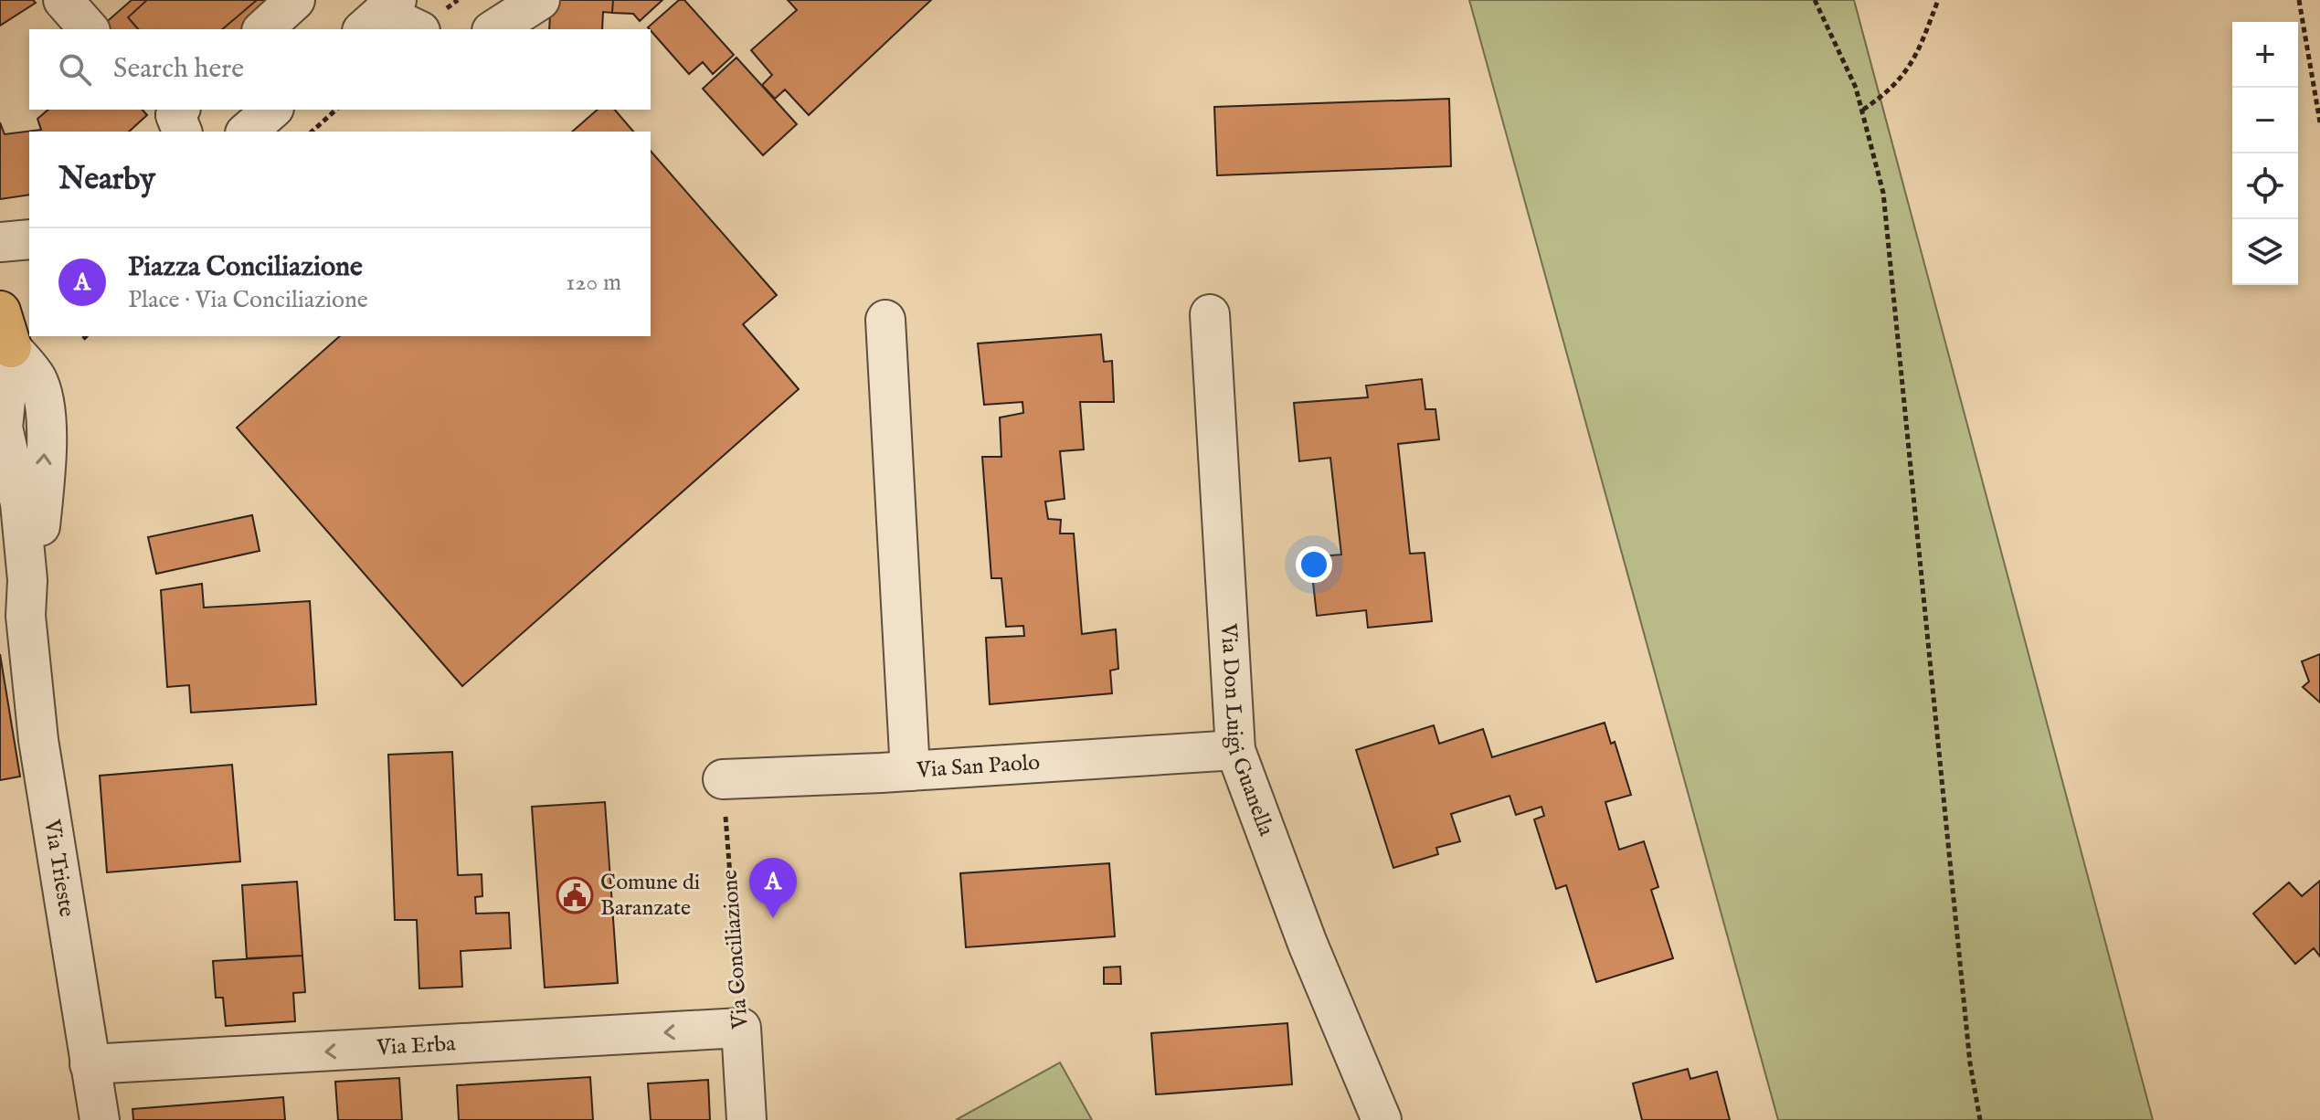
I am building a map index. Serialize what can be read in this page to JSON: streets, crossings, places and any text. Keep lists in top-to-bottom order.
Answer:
{
  "streets": {
    "street": [
      "Via Don Luigi Guanella",
      "Via San Paolo",
      "Via Trieste",
      "Via Conciliazione",
      "Via Erba"
    ]
  },
  "crossings": [
    ["Via Don Luigi Guanella", "Via San Paolo"],
    ["Via San Paolo", "Via Conciliazione"],
    ["Via Trieste", "Via Erba"],
    ["Via Conciliazione", "Via Erba"]
  ],
  "one_way": ["Via Erba"],
  "places": {
    "public building": ["Comune di Baranzate"]
  },
  "page": {
    "map_buttons": ["+", "−"],
    "search": "Search here",
    "heading": "Nearby",
    "list": [
      {
        "mark": "A",
        "name": "Piazza Conciliazione",
        "note": "Place · Via Conciliazione",
        "value": "120 m"
      }
    ],
    "pins": "A"
  }
}
